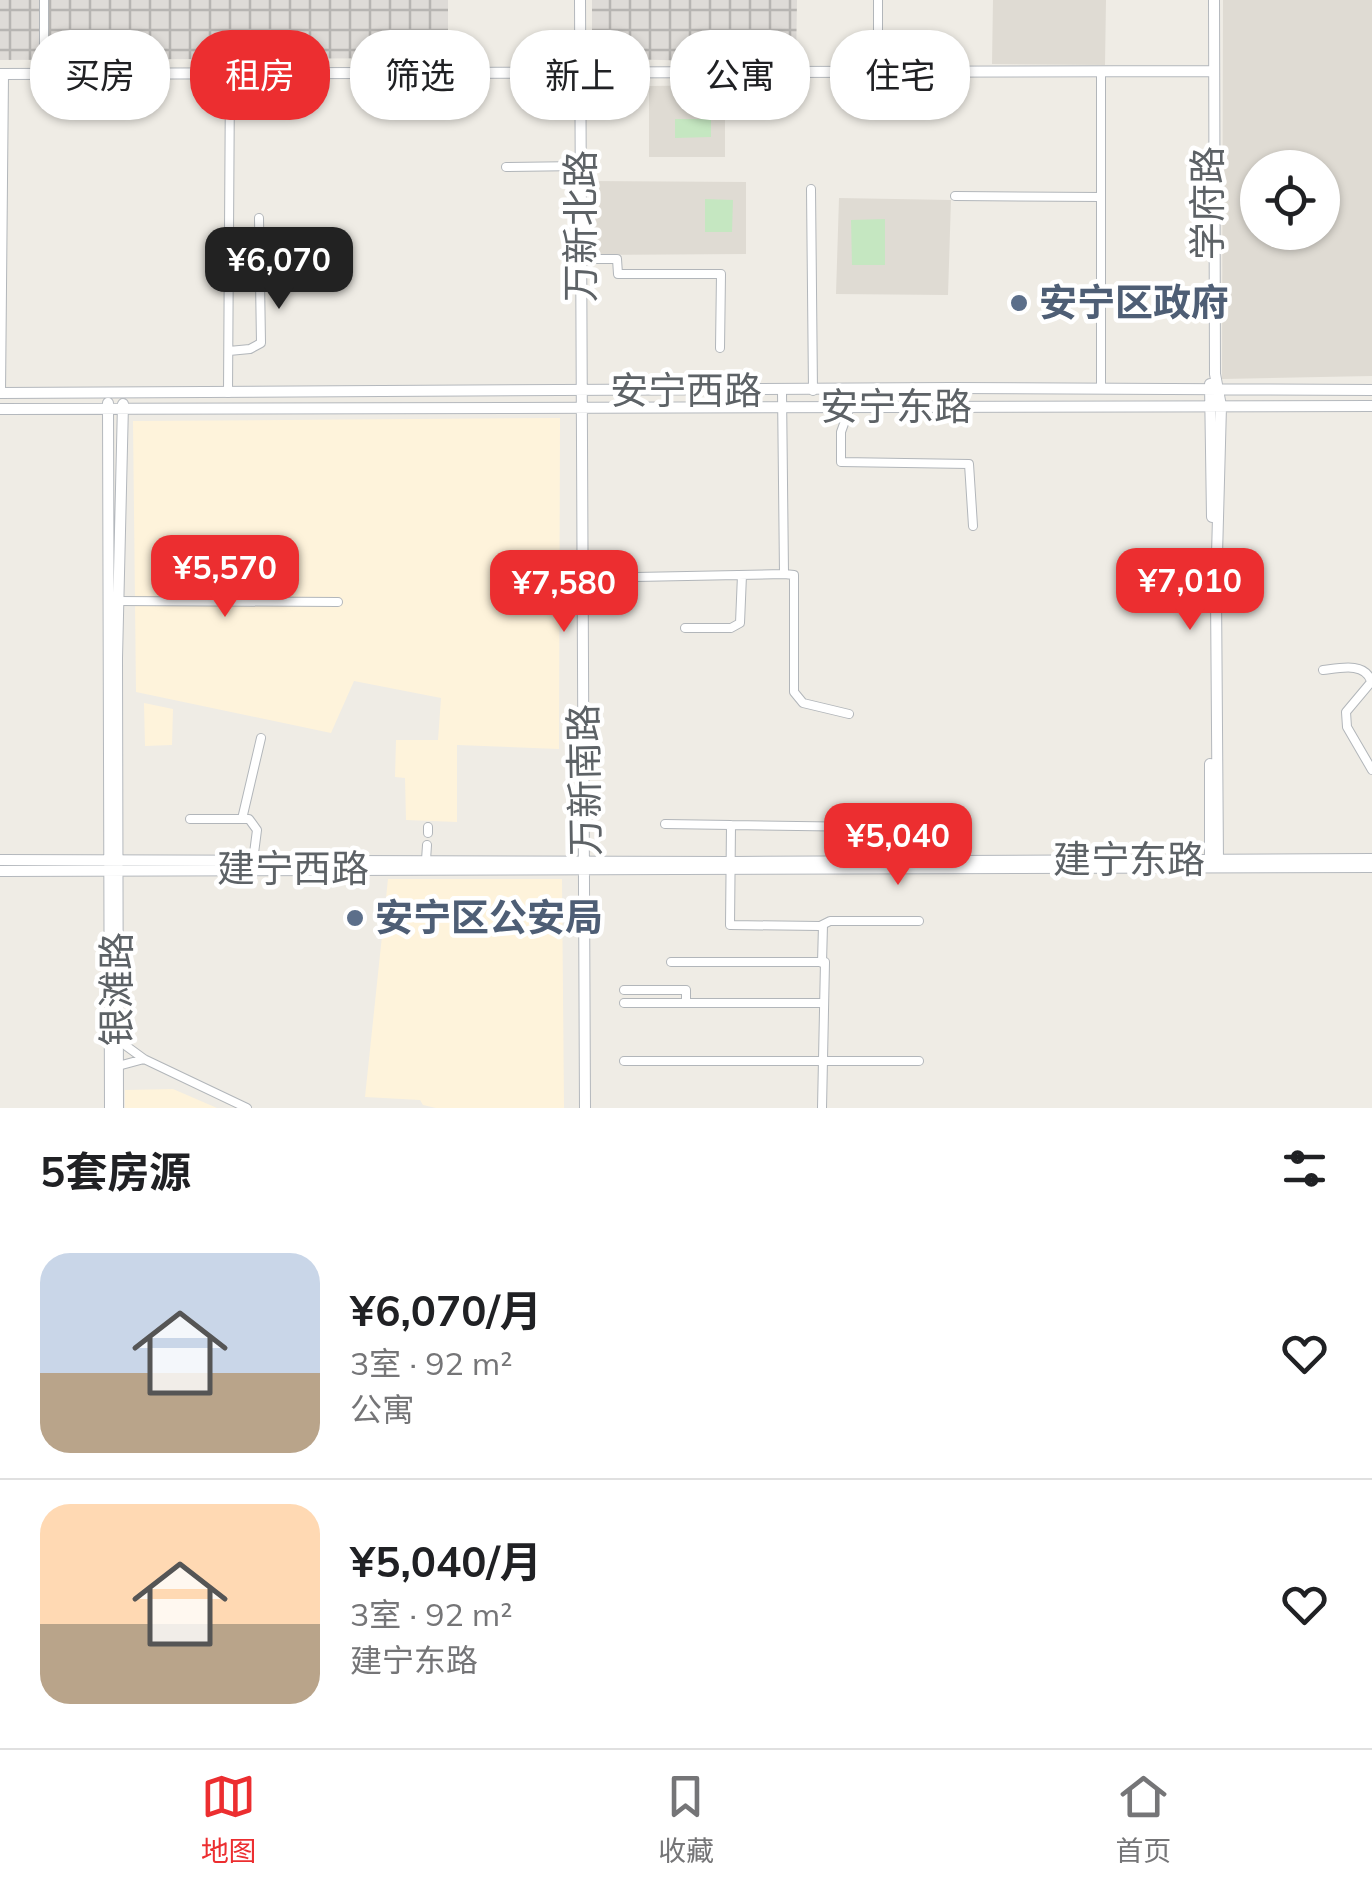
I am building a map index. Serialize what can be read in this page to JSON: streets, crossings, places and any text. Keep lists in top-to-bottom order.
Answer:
{
  "streets": {
    "main road": [
      "学府路",
      "万新北路",
      "安宁西路",
      "安宁东路",
      "万新南路",
      "建宁东路",
      "建宁西路",
      "银滩路"
    ]
  },
  "crossings": [
    ["学府路", "安宁西路"],
    ["学府路", "安宁东路"],
    ["学府路", "建宁东路"],
    ["万新北路", "安宁西路"],
    ["万新北路", "万新南路"],
    ["安宁西路", "万新南路"],
    ["安宁东路", "万新南路"],
    ["万新南路", "建宁东路"],
    ["万新南路", "建宁西路"],
    ["建宁东路", "建宁西路"],
    ["建宁西路", "银滩路"]
  ],
  "places": ["安宁区政府", "安宁区公安局"],
  "page": {
    "chip": [
      "买房",
      "租房",
      "筛选",
      "新上",
      "公寓",
      "住宅"
    ],
    "price": [
      "¥6,070",
      "¥5,570",
      "¥7,010",
      "¥7,580",
      "¥5,040"
    ],
    "heading": "5套房源",
    "list": [
      {
        "name": "¥6,070/月",
        "note": "3室 · 92 m² · 公寓"
      },
      {
        "name": "¥5,040/月",
        "note": "3室 · 92 m² · 建宁东路"
      }
    ],
    "tabs": ["地图", "收藏", "首页"]
  }
}
